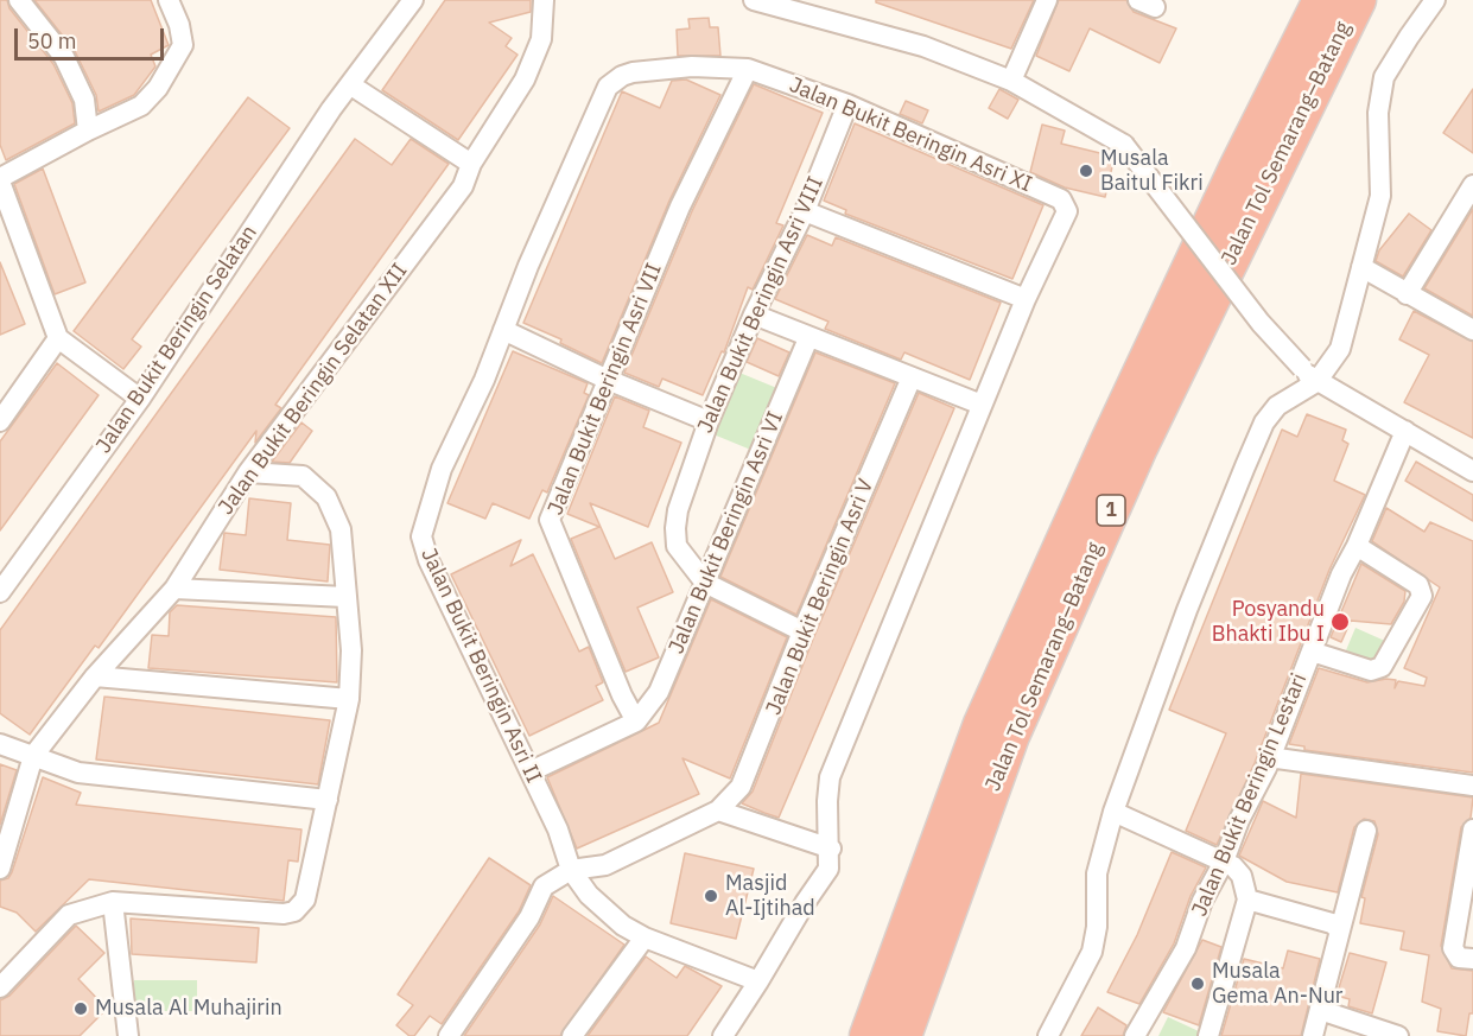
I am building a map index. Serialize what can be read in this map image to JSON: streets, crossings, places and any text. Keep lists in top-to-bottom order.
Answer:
{
  "streets": {
    "highway": ["Jalan Tol Semarang–Batang", "1"],
    "street": [
      "Jalan Bukit Beringin Asri XI",
      "Jalan Bukit Beringin Asri VIII",
      "Jalan Bukit Beringin Selatan",
      "Jalan Bukit Beringin Selatan XII",
      "Jalan Bukit Beringin Asri VII",
      "Jalan Bukit Beringin Asri VI",
      "Jalan Bukit Beringin Asri V",
      "Jalan Bukit Beringin Asri II",
      "Jalan Bukit Beringin Lestari"
    ]
  },
  "crossings": [
    ["Jalan Bukit Beringin Asri XI", "Jalan Bukit Beringin Asri VIII"],
    ["Jalan Bukit Beringin Asri XI", "Jalan Bukit Beringin Asri VII"],
    ["Jalan Bukit Beringin Asri XI", "Jalan Bukit Beringin Asri II"],
    ["Jalan Bukit Beringin Asri VIII", "Jalan Bukit Beringin Asri VI"],
    ["Jalan Bukit Beringin Asri VII", "Jalan Bukit Beringin Asri VI"],
    ["Jalan Bukit Beringin Asri V", "Jalan Bukit Beringin Asri II"]
  ],
  "places": [
    "Musala Baitul Fikri",
    "Posyandu Bhakti Ibu I",
    "Masjid Al-Ijtihad",
    "Musala Gema An-Nur",
    "Musala Al Muhajirin"
  ],
  "scale_bar": "50 m"
}
